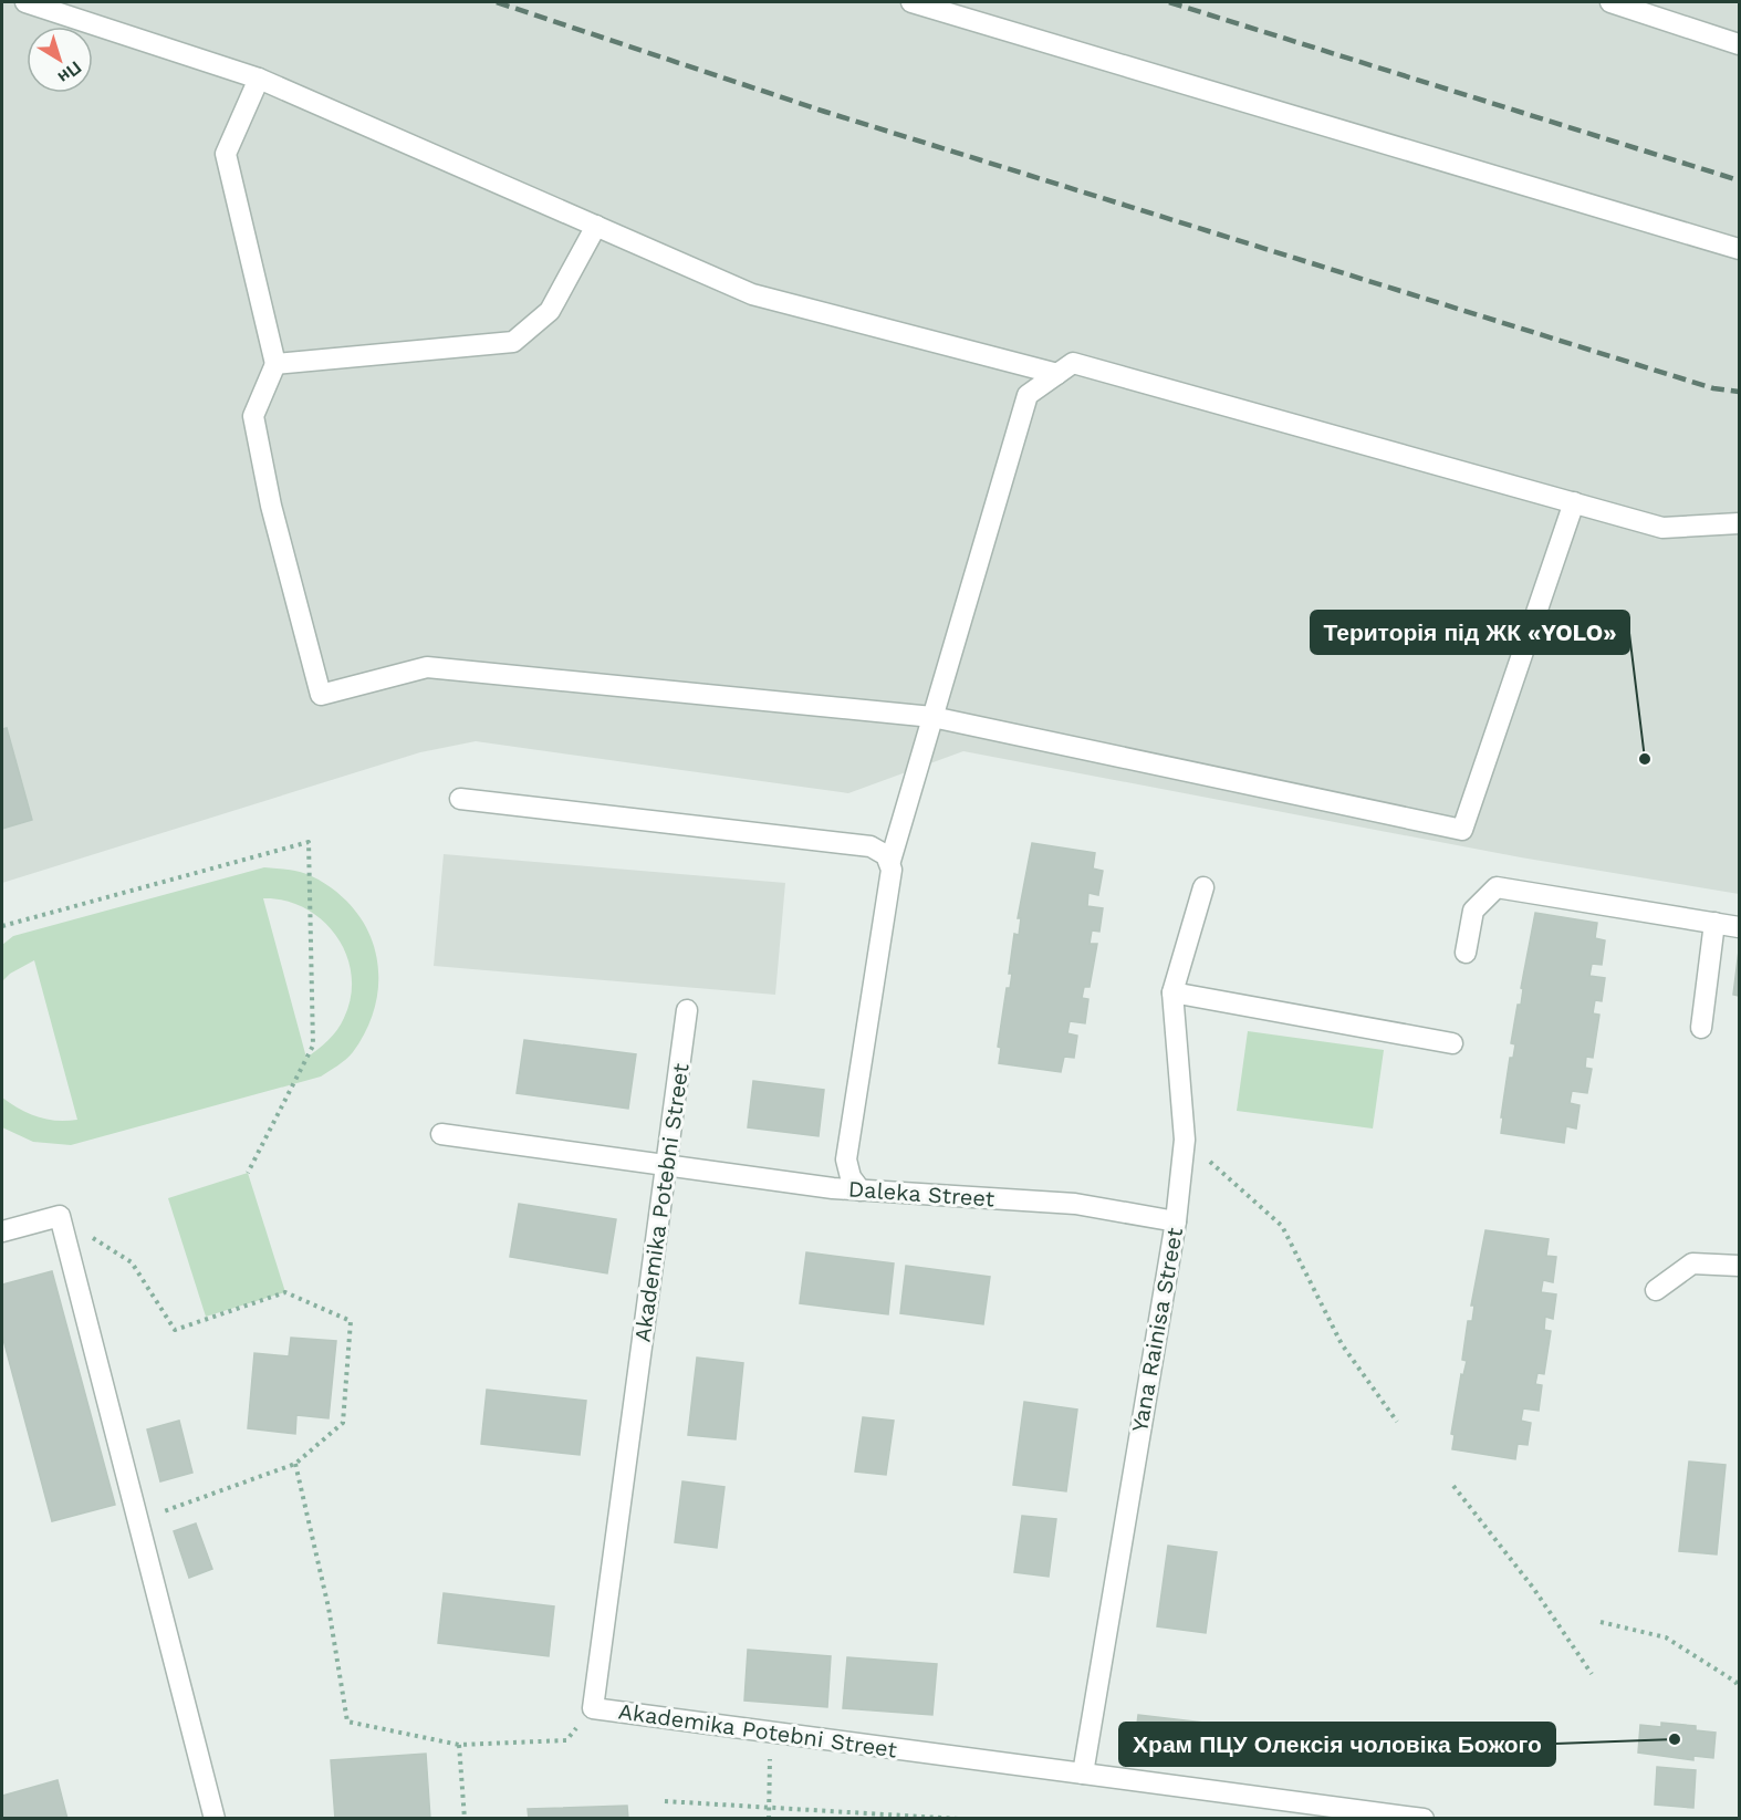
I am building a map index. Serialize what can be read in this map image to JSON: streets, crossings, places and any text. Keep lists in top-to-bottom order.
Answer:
{
  "streets": {
    "street": ["Daleka Street", "Akademika Potebni Street", "Yana Rainisa Street"]
  },
  "crossings": [
    ["Daleka Street", "Akademika Potebni Street"],
    ["Daleka Street", "Yana Rainisa Street"],
    ["Akademika Potebni Street", "Yana Rainisa Street"]
  ],
  "places": ["Територія під ЖК «YOLO»", "Храм ПЦУ Олексія чоловіка Божого"],
  "north": "bottom right"
}
